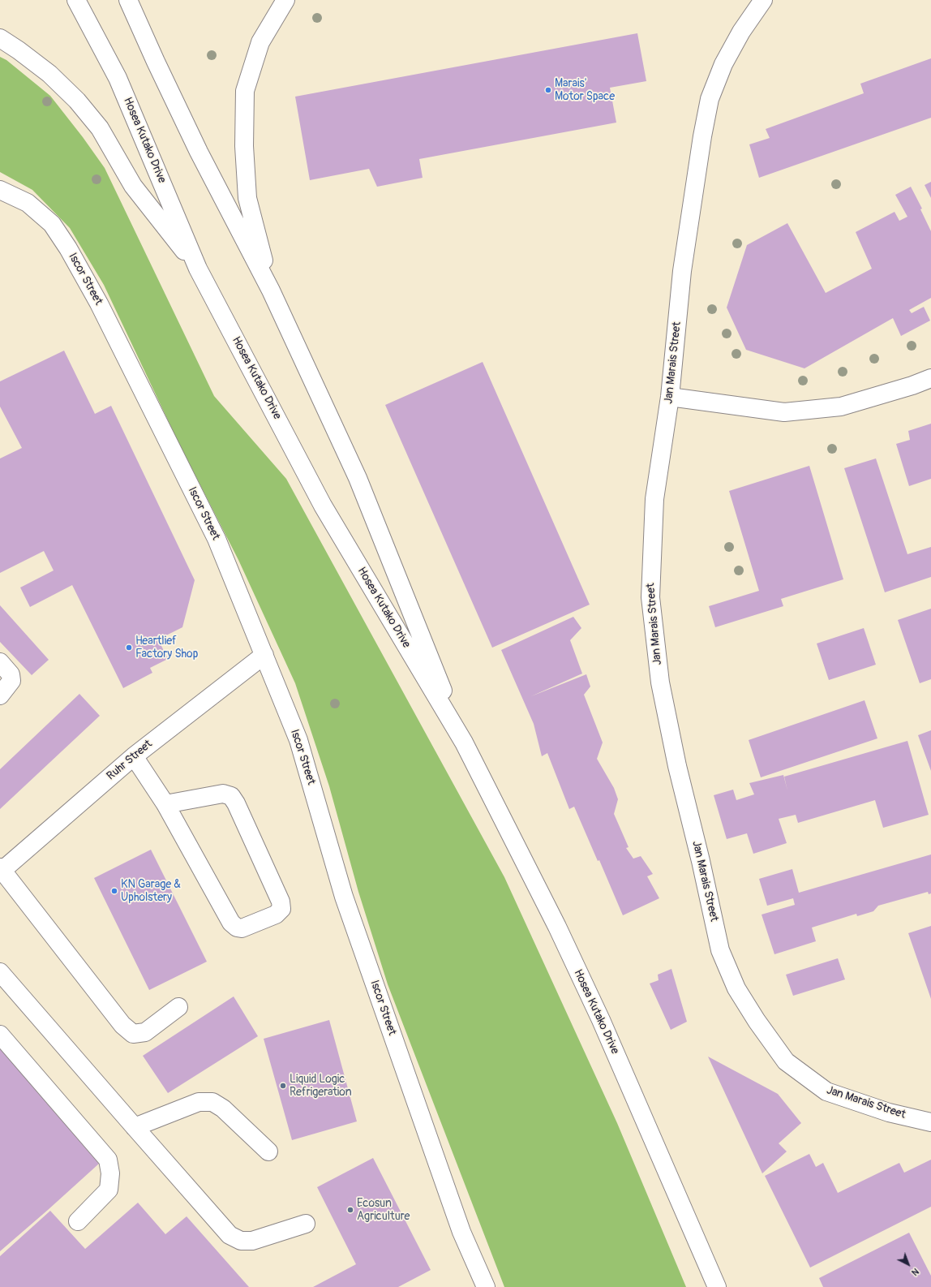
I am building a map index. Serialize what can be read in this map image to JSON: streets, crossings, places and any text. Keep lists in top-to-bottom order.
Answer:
{
  "streets": {
    "street": [
      "Hosea Kutako Drive",
      "Iscor Street",
      "Jan Marais Street",
      "Ruhr Street"
    ]
  },
  "crossings": [
    ["Iscor Street", "Ruhr Street"]
  ],
  "places": [
    "Marais' Motor Space",
    "Heartlief Factory Shop",
    "KN Garage & Upholstery",
    "Liquid Logic Refrigeration",
    "Ecosun Agriculture"
  ],
  "north": "bottom right"
}
